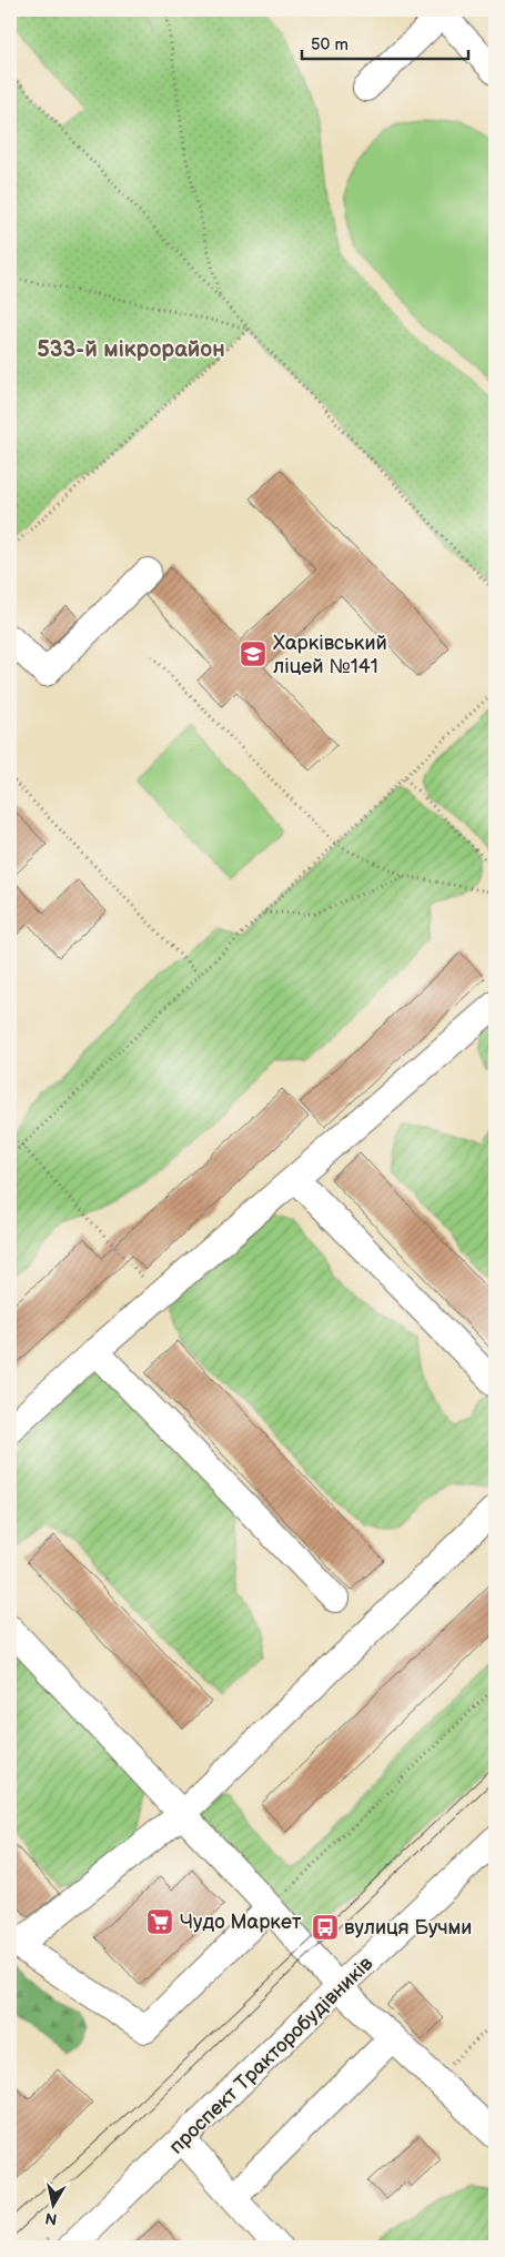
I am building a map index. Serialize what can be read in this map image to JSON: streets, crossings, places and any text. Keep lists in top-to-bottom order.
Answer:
{
  "streets": {
    "street": ["проспект Тракторобудівників"]
  },
  "districts": ["533-й мікрорайон"],
  "places": {
    "school or university": ["Харківський ліцей №141"],
    "supermarket": ["Чудо Маркет"],
    "bus stop": ["вулиця Бучми"]
  },
  "scale_bar": "50 m",
  "north": "bottom"
}
